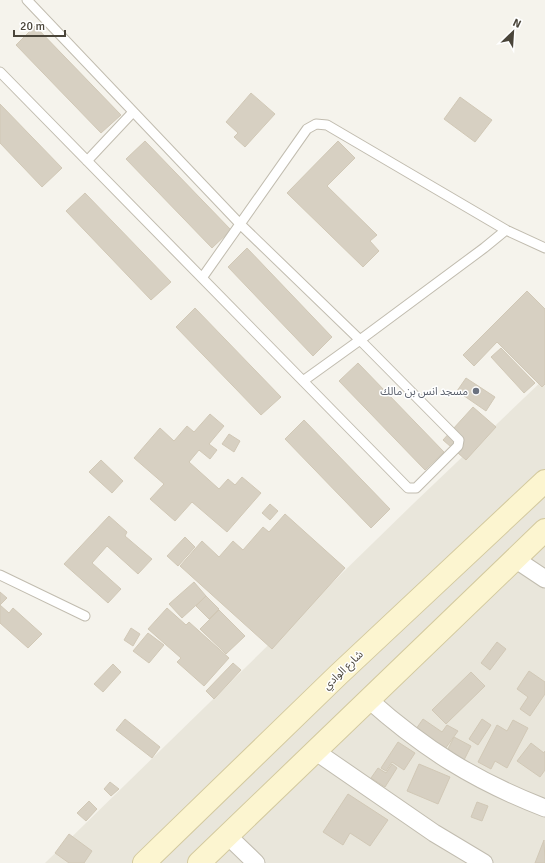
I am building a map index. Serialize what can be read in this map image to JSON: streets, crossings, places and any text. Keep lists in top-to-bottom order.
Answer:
{
  "streets": {
    "main road": ["شارع الوادي"]
  },
  "places": ["مسجد انس بن مالك"],
  "scale_bar": "20 m",
  "north": "top right"
}
